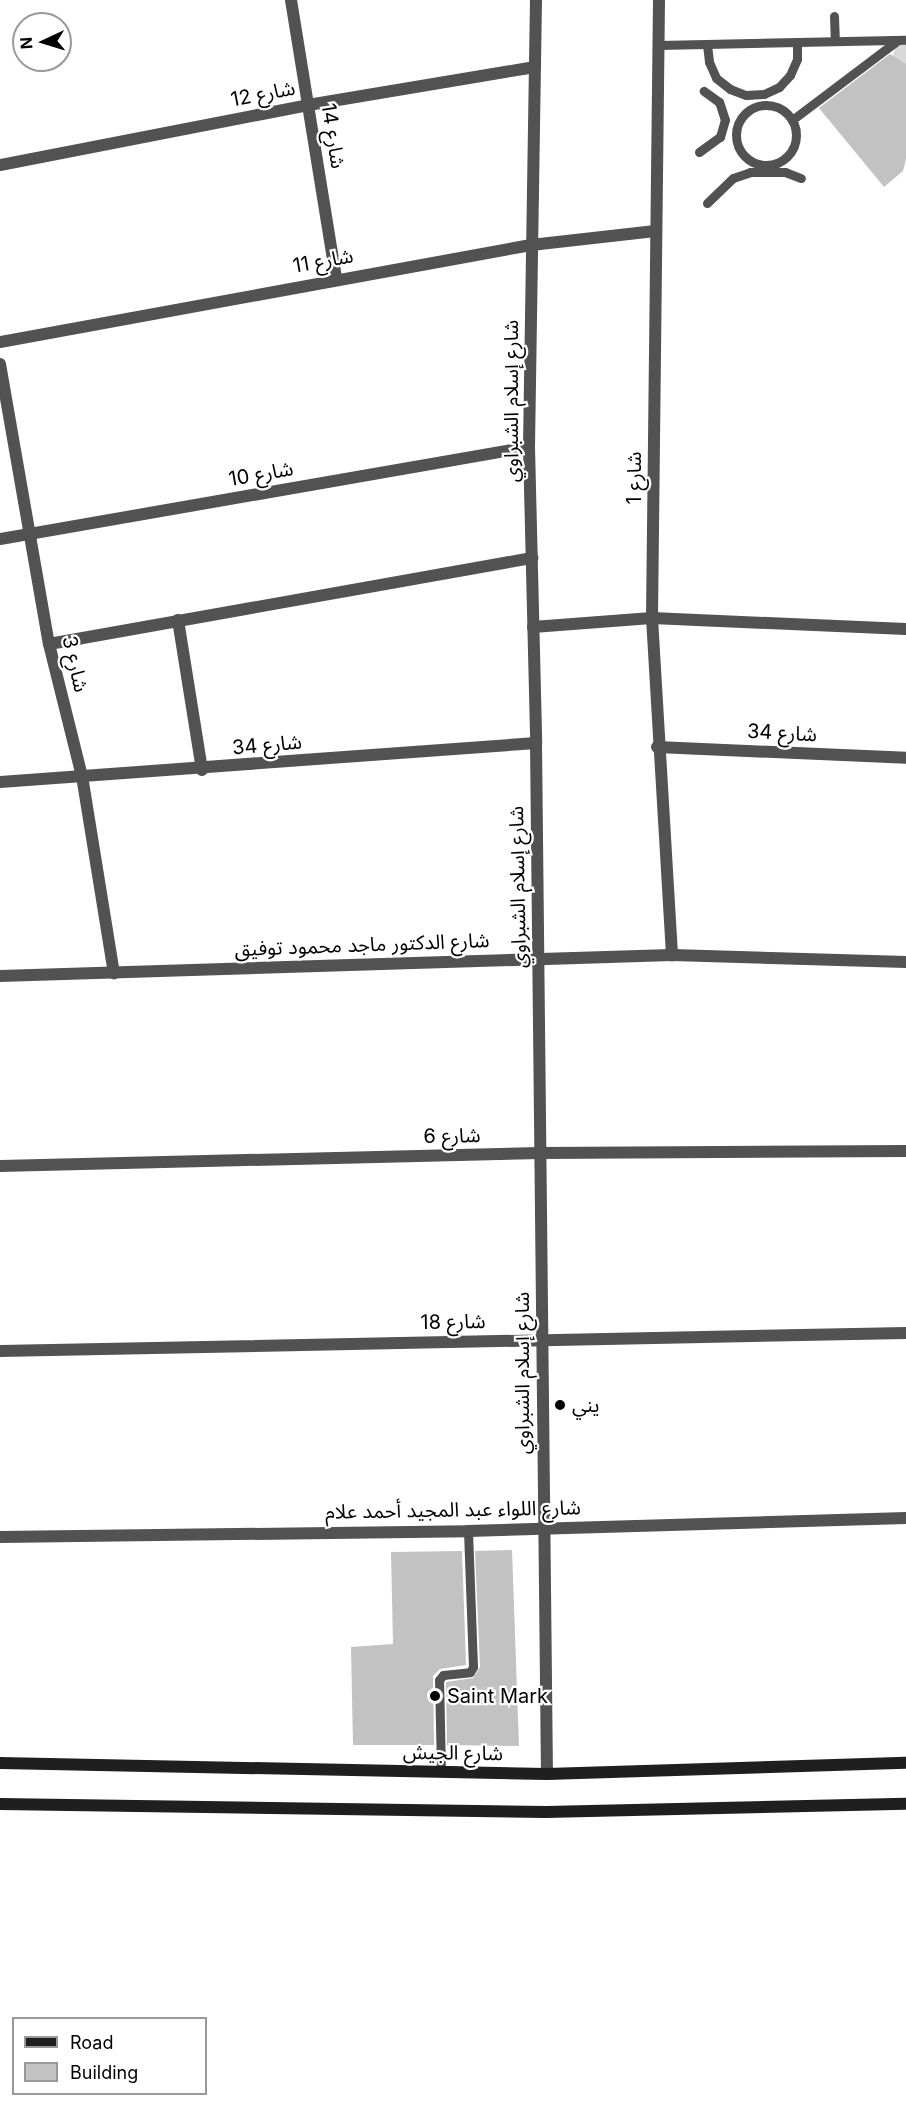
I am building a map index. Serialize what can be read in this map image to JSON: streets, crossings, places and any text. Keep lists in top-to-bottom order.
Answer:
{
  "streets": {
    "street": [
      "شارع 12",
      "شارع 14",
      "شارع 11",
      "شارع إسلام الشبراوي",
      "شارع 10",
      "شارع 1",
      "شارع 3",
      "شارع 34",
      "شارع الدكتور ماجد محمود توفيق",
      "شارع 6",
      "شارع 18",
      "شارع اللواء عبد المجيد أحمد علام",
      "شارع الجيش"
    ]
  },
  "crossings": [
    ["شارع 12", "شارع 14"],
    ["شارع 12", "شارع إسلام الشبراوي"],
    ["شارع 14", "شارع 11"],
    ["شارع 11", "شارع إسلام الشبراوي"],
    ["شارع 11", "شارع 1"],
    ["شارع إسلام الشبراوي", "شارع 10"],
    ["شارع إسلام الشبراوي", "شارع 34"],
    ["شارع إسلام الشبراوي", "شارع الدكتور ماجد محمود توفيق"],
    ["شارع إسلام الشبراوي", "شارع 6"],
    ["شارع إسلام الشبراوي", "شارع 18"],
    ["شارع إسلام الشبراوي", "شارع اللواء عبد المجيد أحمد علام"],
    ["شارع إسلام الشبراوي", "شارع الجيش"],
    ["شارع 10", "شارع 3"],
    ["شارع 1", "شارع 34"],
    ["شارع 1", "شارع الدكتور ماجد محمود توفيق"],
    ["شارع 3", "شارع 34"],
    ["شارع 3", "شارع الدكتور ماجد محمود توفيق"]
  ],
  "places": ["يني", "Saint Mark"],
  "legend": ["Road", "Building"],
  "north": "left"
}
